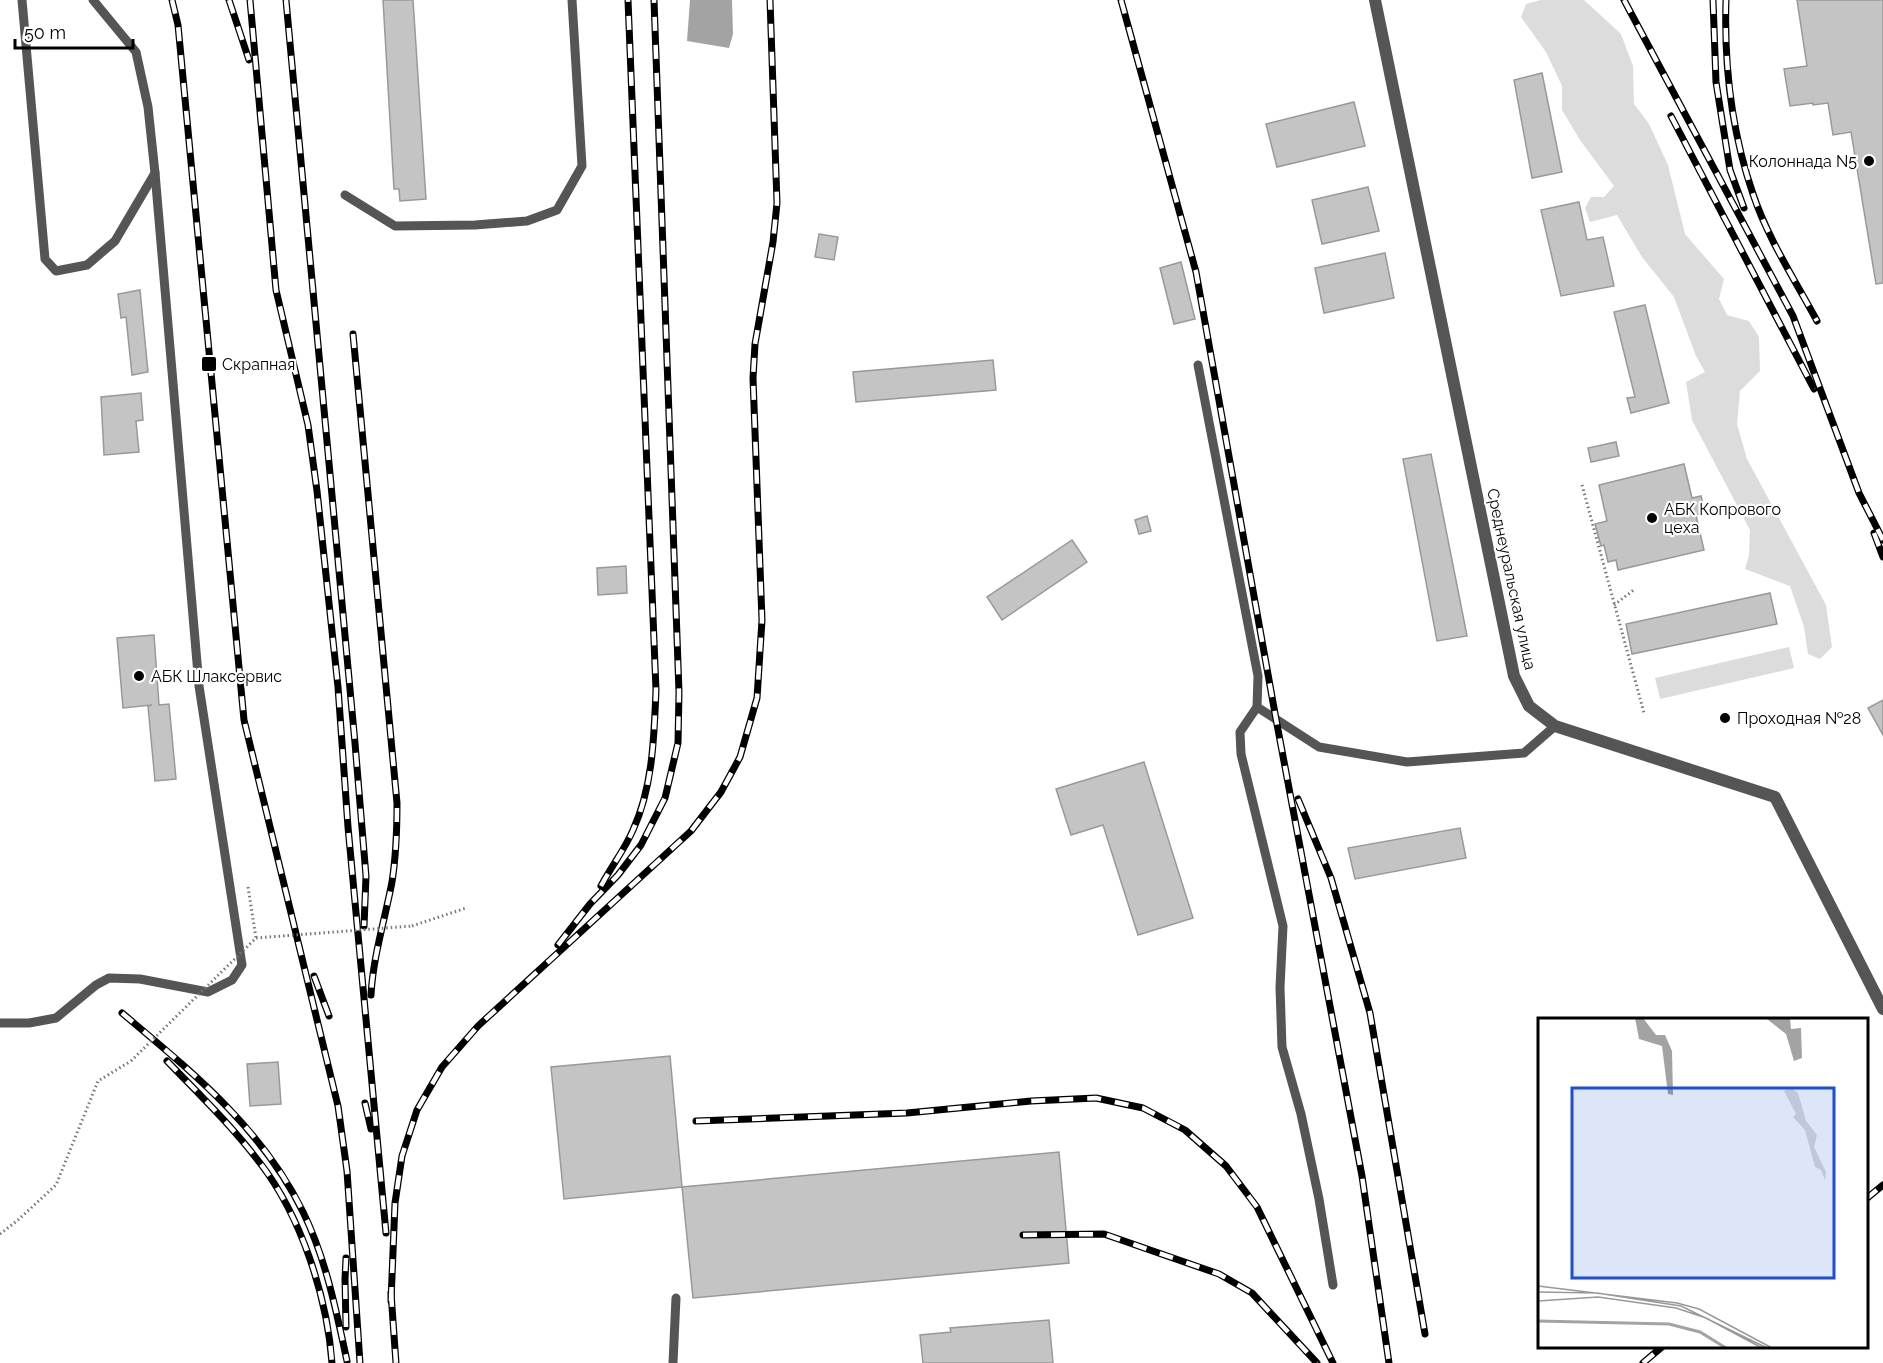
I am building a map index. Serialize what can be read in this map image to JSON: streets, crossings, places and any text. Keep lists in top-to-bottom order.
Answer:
{
  "streets": {
    "street": ["Среднеуральская улица"]
  },
  "places": {
    "other": [
      "Колоннада N5",
      "АБК Копрового цеха",
      "АБК Шлаксервис",
      "Проходная №28"
    ],
    "transit": ["Скрапная"]
  },
  "scale_bar": "50 m"
}
